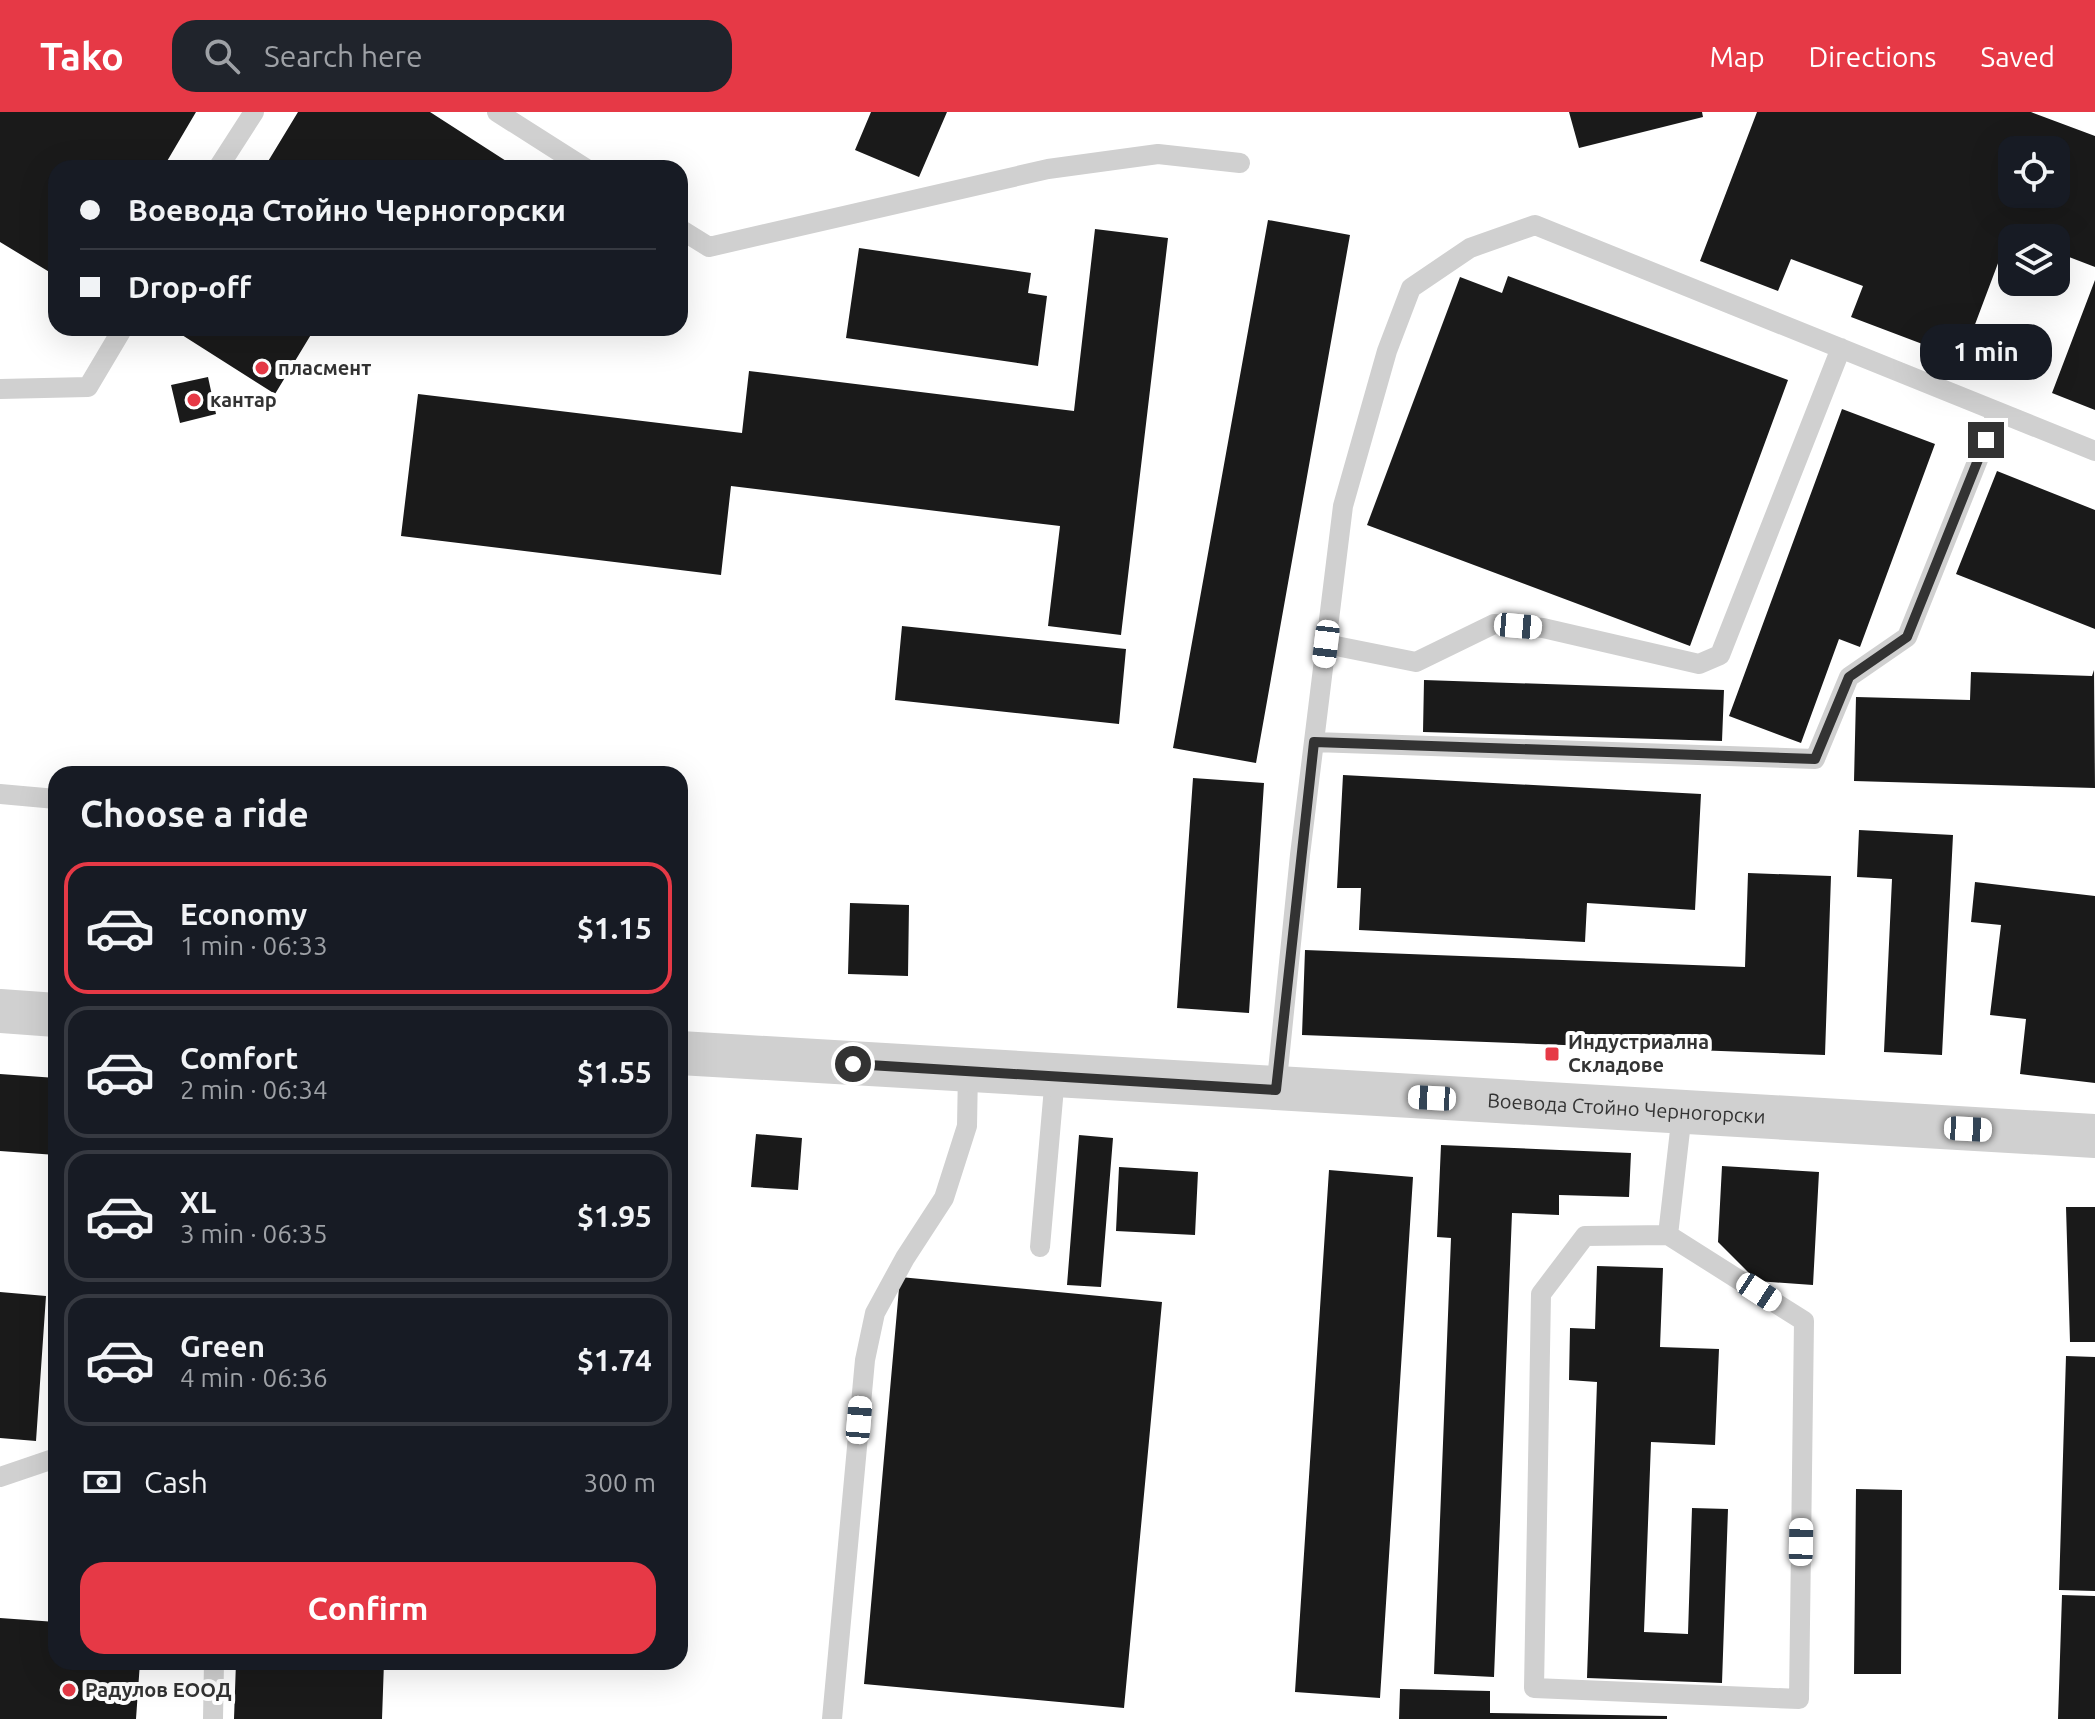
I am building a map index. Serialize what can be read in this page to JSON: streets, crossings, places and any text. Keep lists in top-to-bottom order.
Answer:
{
  "streets": {
    "street": ["Воевода Стойно Черногорски"]
  },
  "places": {
    "other": ["пласмент", "кантар", "Радулов ЕООД"],
    "transit": ["Индустриална Складове"]
  },
  "page": {
    "header": "Tako",
    "search": "Search here",
    "nav": ["Map", "Directions", "Saved"],
    "banner": ["Воевода Стойно Черногорски", "Drop-off"],
    "bubble": "1 min",
    "heading": "Choose a ride",
    "list": [
      {
        "name": "Economy",
        "note": "1 min · 06:33",
        "value": "$1.15"
      },
      {
        "name": "Comfort",
        "note": "2 min · 06:34",
        "value": "$1.55"
      },
      {
        "name": "XL",
        "note": "3 min · 06:35",
        "value": "$1.95"
      },
      {
        "name": "Green",
        "note": "4 min · 06:36",
        "value": "$1.74"
      }
    ],
    "pay": ["Cash", "300 m"],
    "buttons": "Confirm"
  }
}
